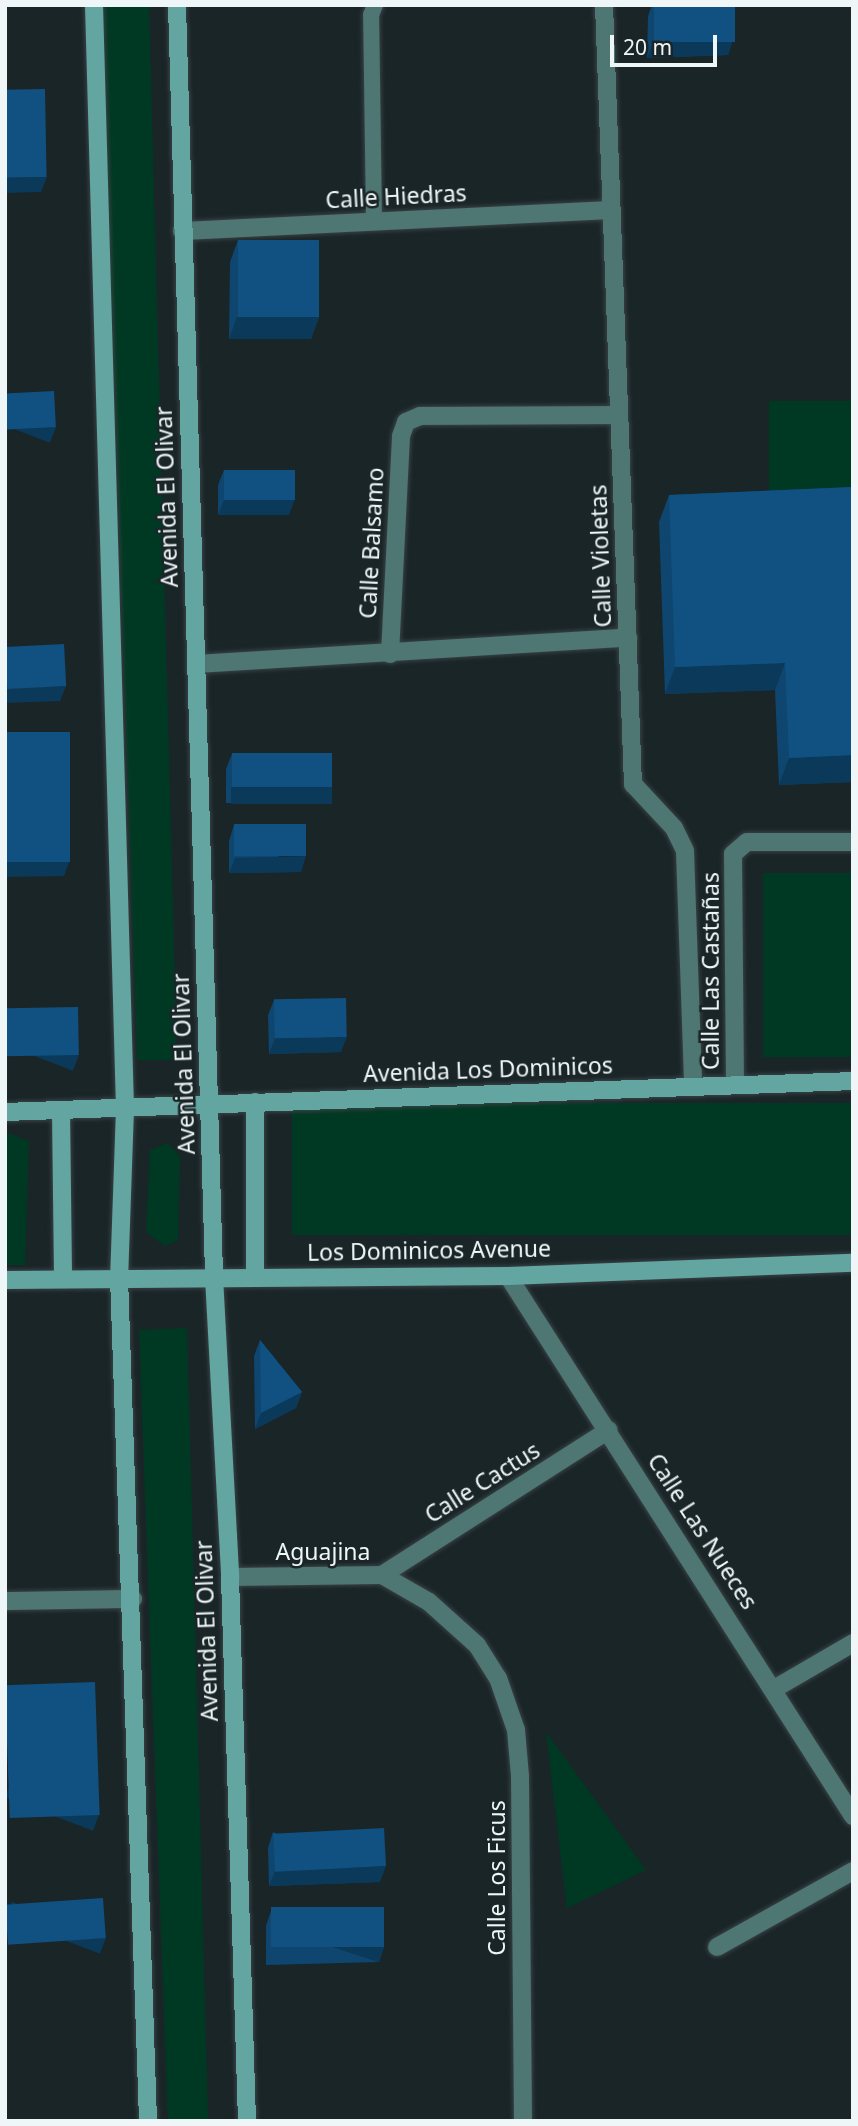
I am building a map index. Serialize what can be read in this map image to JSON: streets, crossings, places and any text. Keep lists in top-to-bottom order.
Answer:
{
  "streets": {
    "main road": ["Avenida El Olivar", "Avenida Los Dominicos", "Los Dominicos Avenue"],
    "street": [
      "Calle Hiedras",
      "Calle Balsamo",
      "Calle Violetas",
      "Calle Las Castañas",
      "Calle Cactus",
      "Calle Las Nueces",
      "Aguajina",
      "Calle Los Ficus"
    ]
  },
  "crossings": [
    ["Calle Hiedras", "Avenida El Olivar"],
    ["Calle Hiedras", "Calle Violetas"],
    ["Avenida El Olivar", "Avenida Los Dominicos"],
    ["Avenida El Olivar", "Los Dominicos Avenue"],
    ["Avenida El Olivar", "Aguajina"],
    ["Calle Balsamo", "Calle Violetas"],
    ["Calle Violetas", "Avenida Los Dominicos"],
    ["Calle Las Castañas", "Avenida Los Dominicos"],
    ["Los Dominicos Avenue", "Calle Las Nueces"],
    ["Calle Cactus", "Calle Las Nueces"],
    ["Calle Cactus", "Aguajina"],
    ["Aguajina", "Calle Los Ficus"]
  ],
  "scale_bar": "20 m"
}
